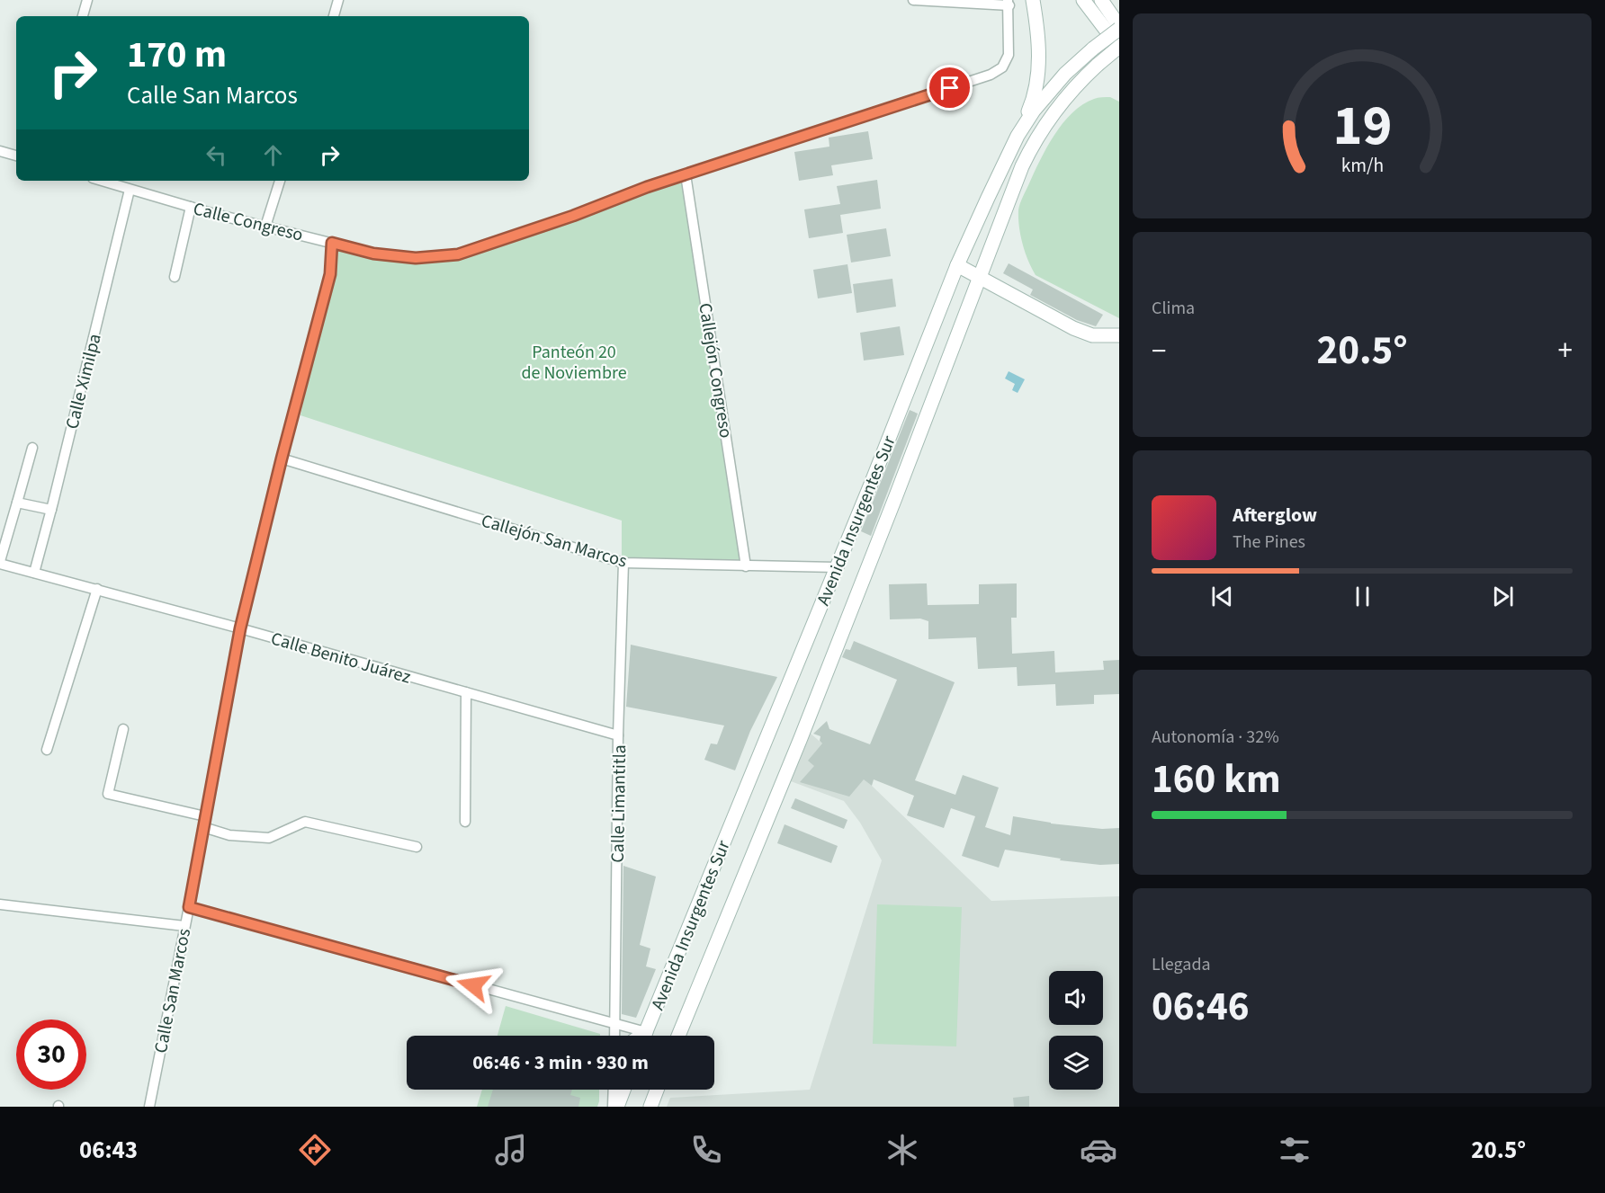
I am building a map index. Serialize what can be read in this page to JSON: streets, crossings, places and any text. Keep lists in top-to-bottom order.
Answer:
{
  "streets": {
    "main road": ["Avenida Insurgentes Sur"],
    "street": [
      "Calle Congreso",
      "Callejón Congreso",
      "Calle Ximilpa",
      "Callejón San Marcos",
      "Calle Benito Juárez",
      "Calle Limantitla",
      "Calle San Marcos"
    ]
  },
  "crossings": [
    ["Calle Congreso", "Callejón Congreso"],
    ["Calle Congreso", "Calle Ximilpa"],
    ["Calle Congreso", "Calle San Marcos"],
    ["Callejón Congreso", "Callejón San Marcos"],
    ["Calle Ximilpa", "Calle Benito Juárez"],
    ["Avenida Insurgentes Sur", "Callejón San Marcos"],
    ["Callejón San Marcos", "Calle Limantitla"],
    ["Callejón San Marcos", "Calle San Marcos"],
    ["Calle Benito Juárez", "Calle Limantitla"],
    ["Calle Benito Juárez", "Calle San Marcos"]
  ],
  "parks": ["Panteón 20 de Noviembre"],
  "page": {
    "turn": ["170 m", "Calle San Marcos"],
    "tile": [
      "Clima",
      ["Autonomía · 32%", "160 km"],
      ["Llegada", "06:46"]
    ],
    "heat": ["−", "20.5°", "+"],
    "song": ["Afterglow", "The Pines"],
    "limit": "30",
    "trip": "06:46 · 3 min · 930 m",
    "tabs": ["06:43", "20.5°"],
    "gauge": ["19", "km/h"]
  }
}
